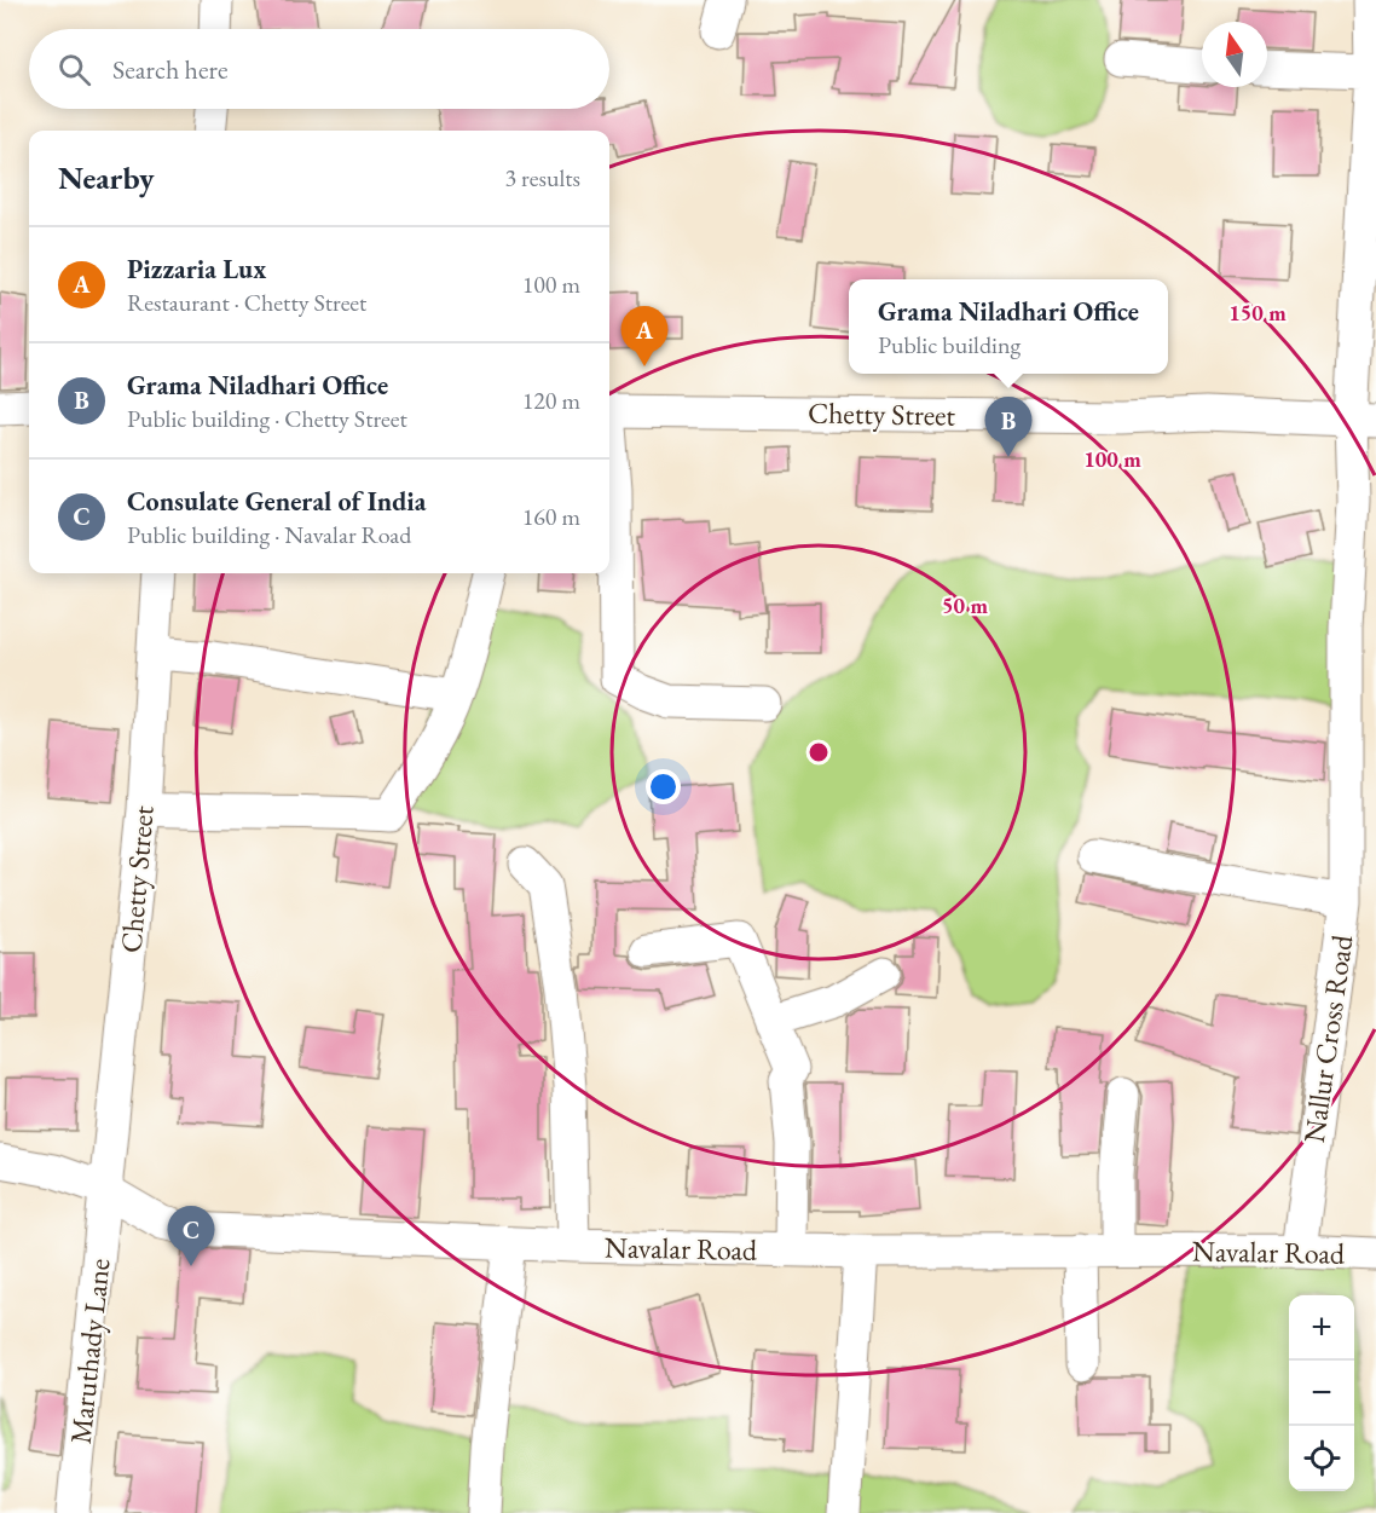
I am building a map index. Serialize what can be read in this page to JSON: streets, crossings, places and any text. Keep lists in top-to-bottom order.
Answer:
{
  "streets": {
    "street": [
      "Chetty Street",
      "Nallur Cross Road",
      "Navalar Road",
      "Maruthady Lane"
    ]
  },
  "crossings": [
    ["Chetty Street", "Nallur Cross Road"],
    ["Chetty Street", "Navalar Road"],
    ["Chetty Street", "Maruthady Lane"],
    ["Nallur Cross Road", "Navalar Road"],
    ["Navalar Road", "Maruthady Lane"]
  ],
  "north": "top",
  "page": {
    "search": "Search here",
    "heading": ["Nearby", "3 results"],
    "list": [
      {
        "mark": "A",
        "name": "Pizzaria Lux",
        "note": "Restaurant · Chetty Street",
        "value": "100 m"
      },
      {
        "mark": "B",
        "name": "Grama Niladhari Office",
        "note": "Public building · Chetty Street",
        "value": "120 m"
      },
      {
        "mark": "C",
        "name": "Consulate General of India",
        "note": "Public building · Navalar Road",
        "value": "160 m"
      }
    ],
    "popup": ["Grama Niladhari Office", "Public building"],
    "pins": ["A", "B", "C"],
    "map_buttons": ["+", "−"]
  },
  "rings": ["150 m", "100 m", "50 m"]
}
